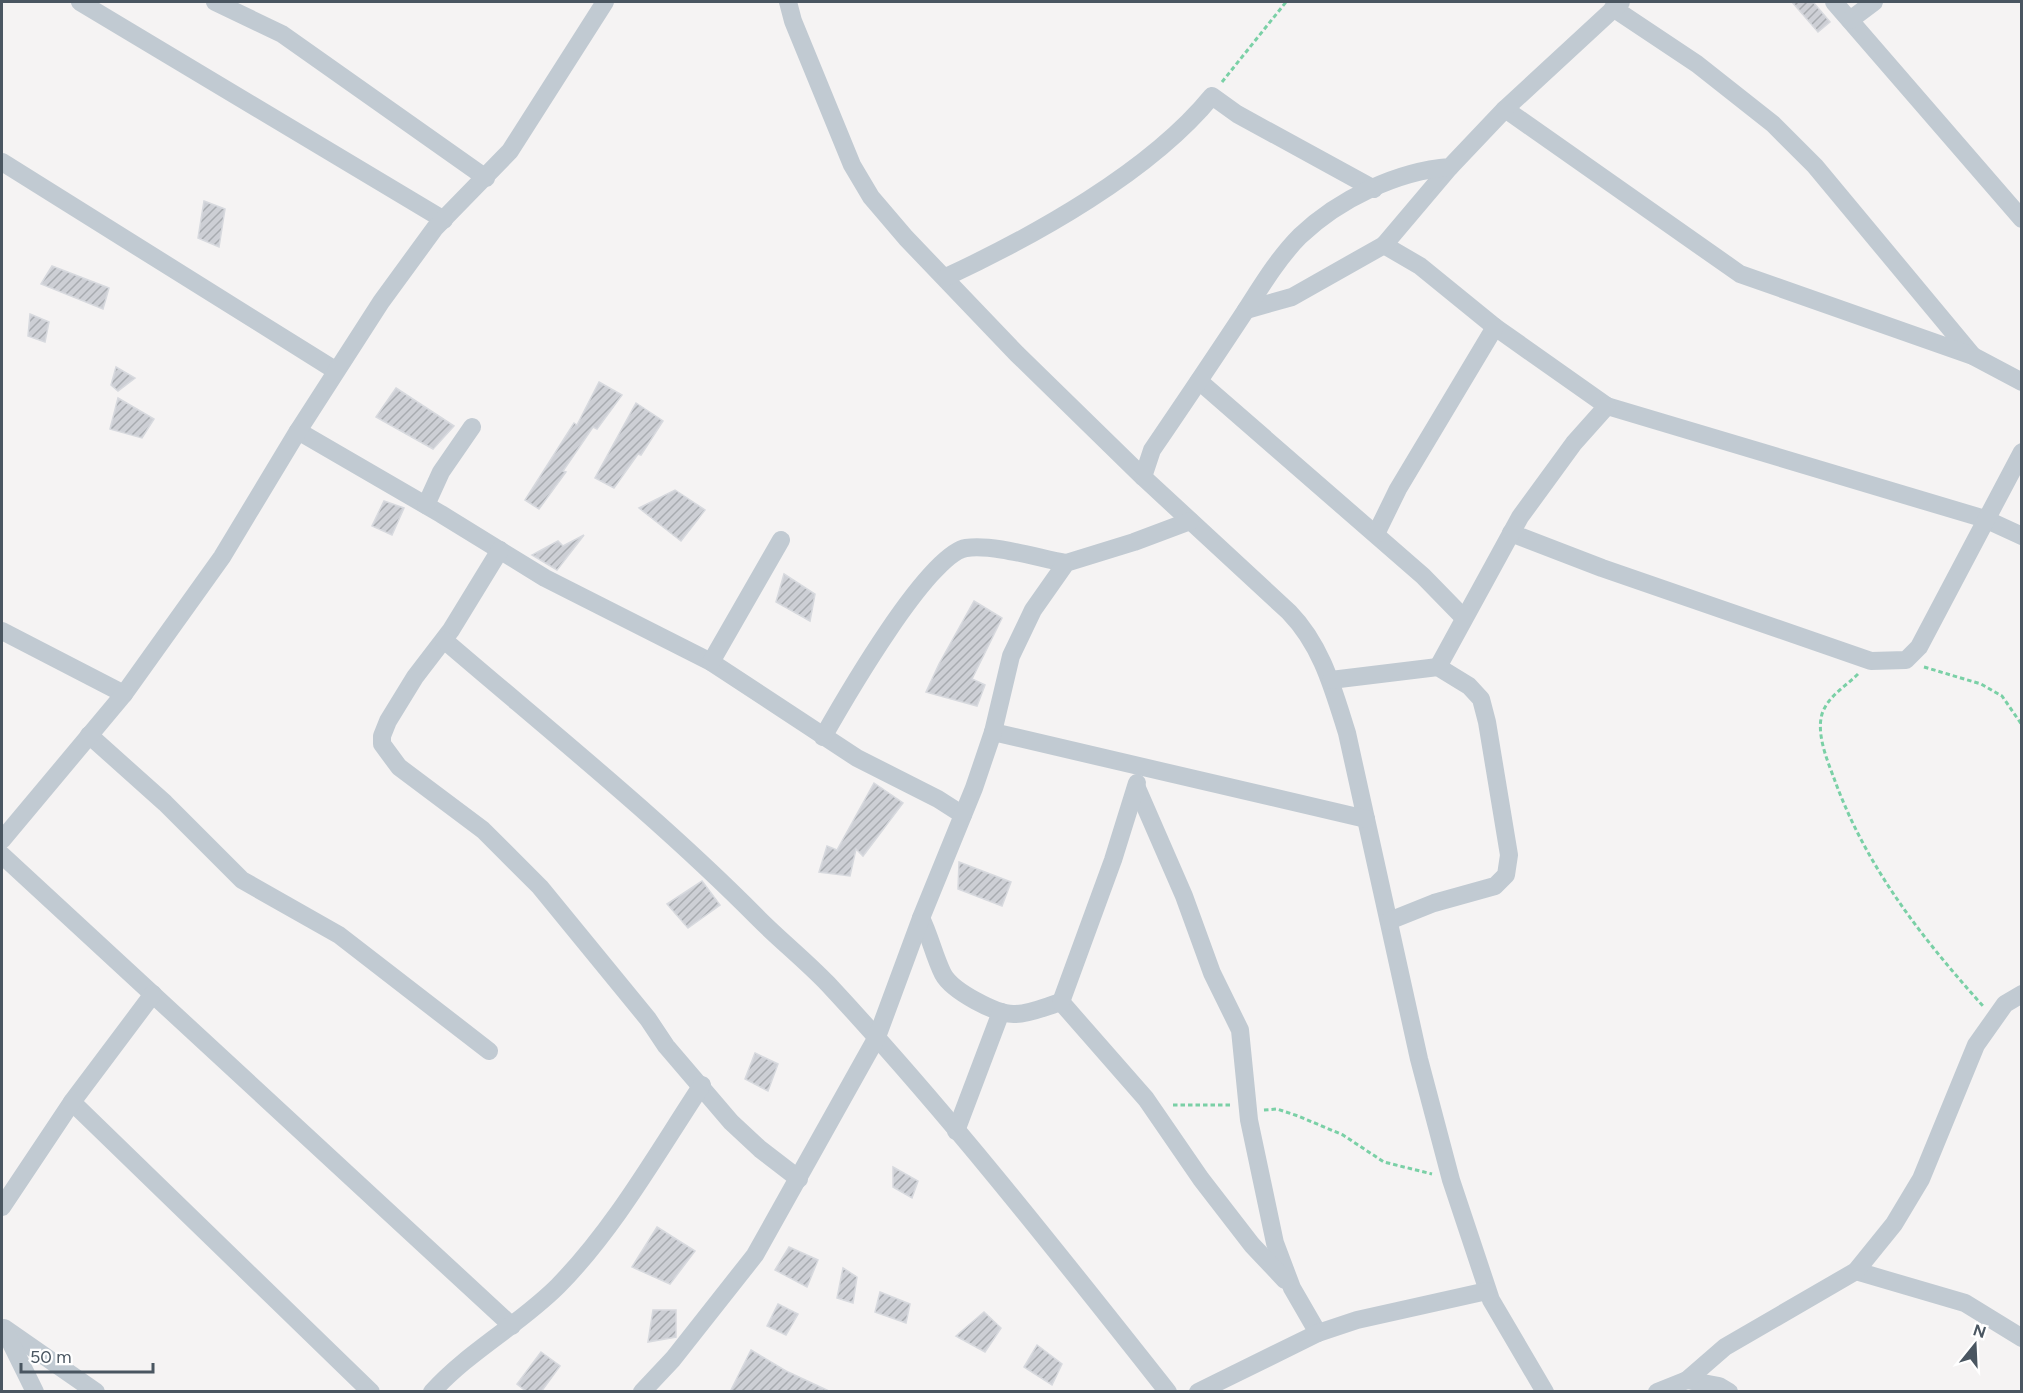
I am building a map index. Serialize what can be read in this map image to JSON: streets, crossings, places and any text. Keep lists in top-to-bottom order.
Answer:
{
  "scale_bar": "50 m",
  "north": "top"
}
